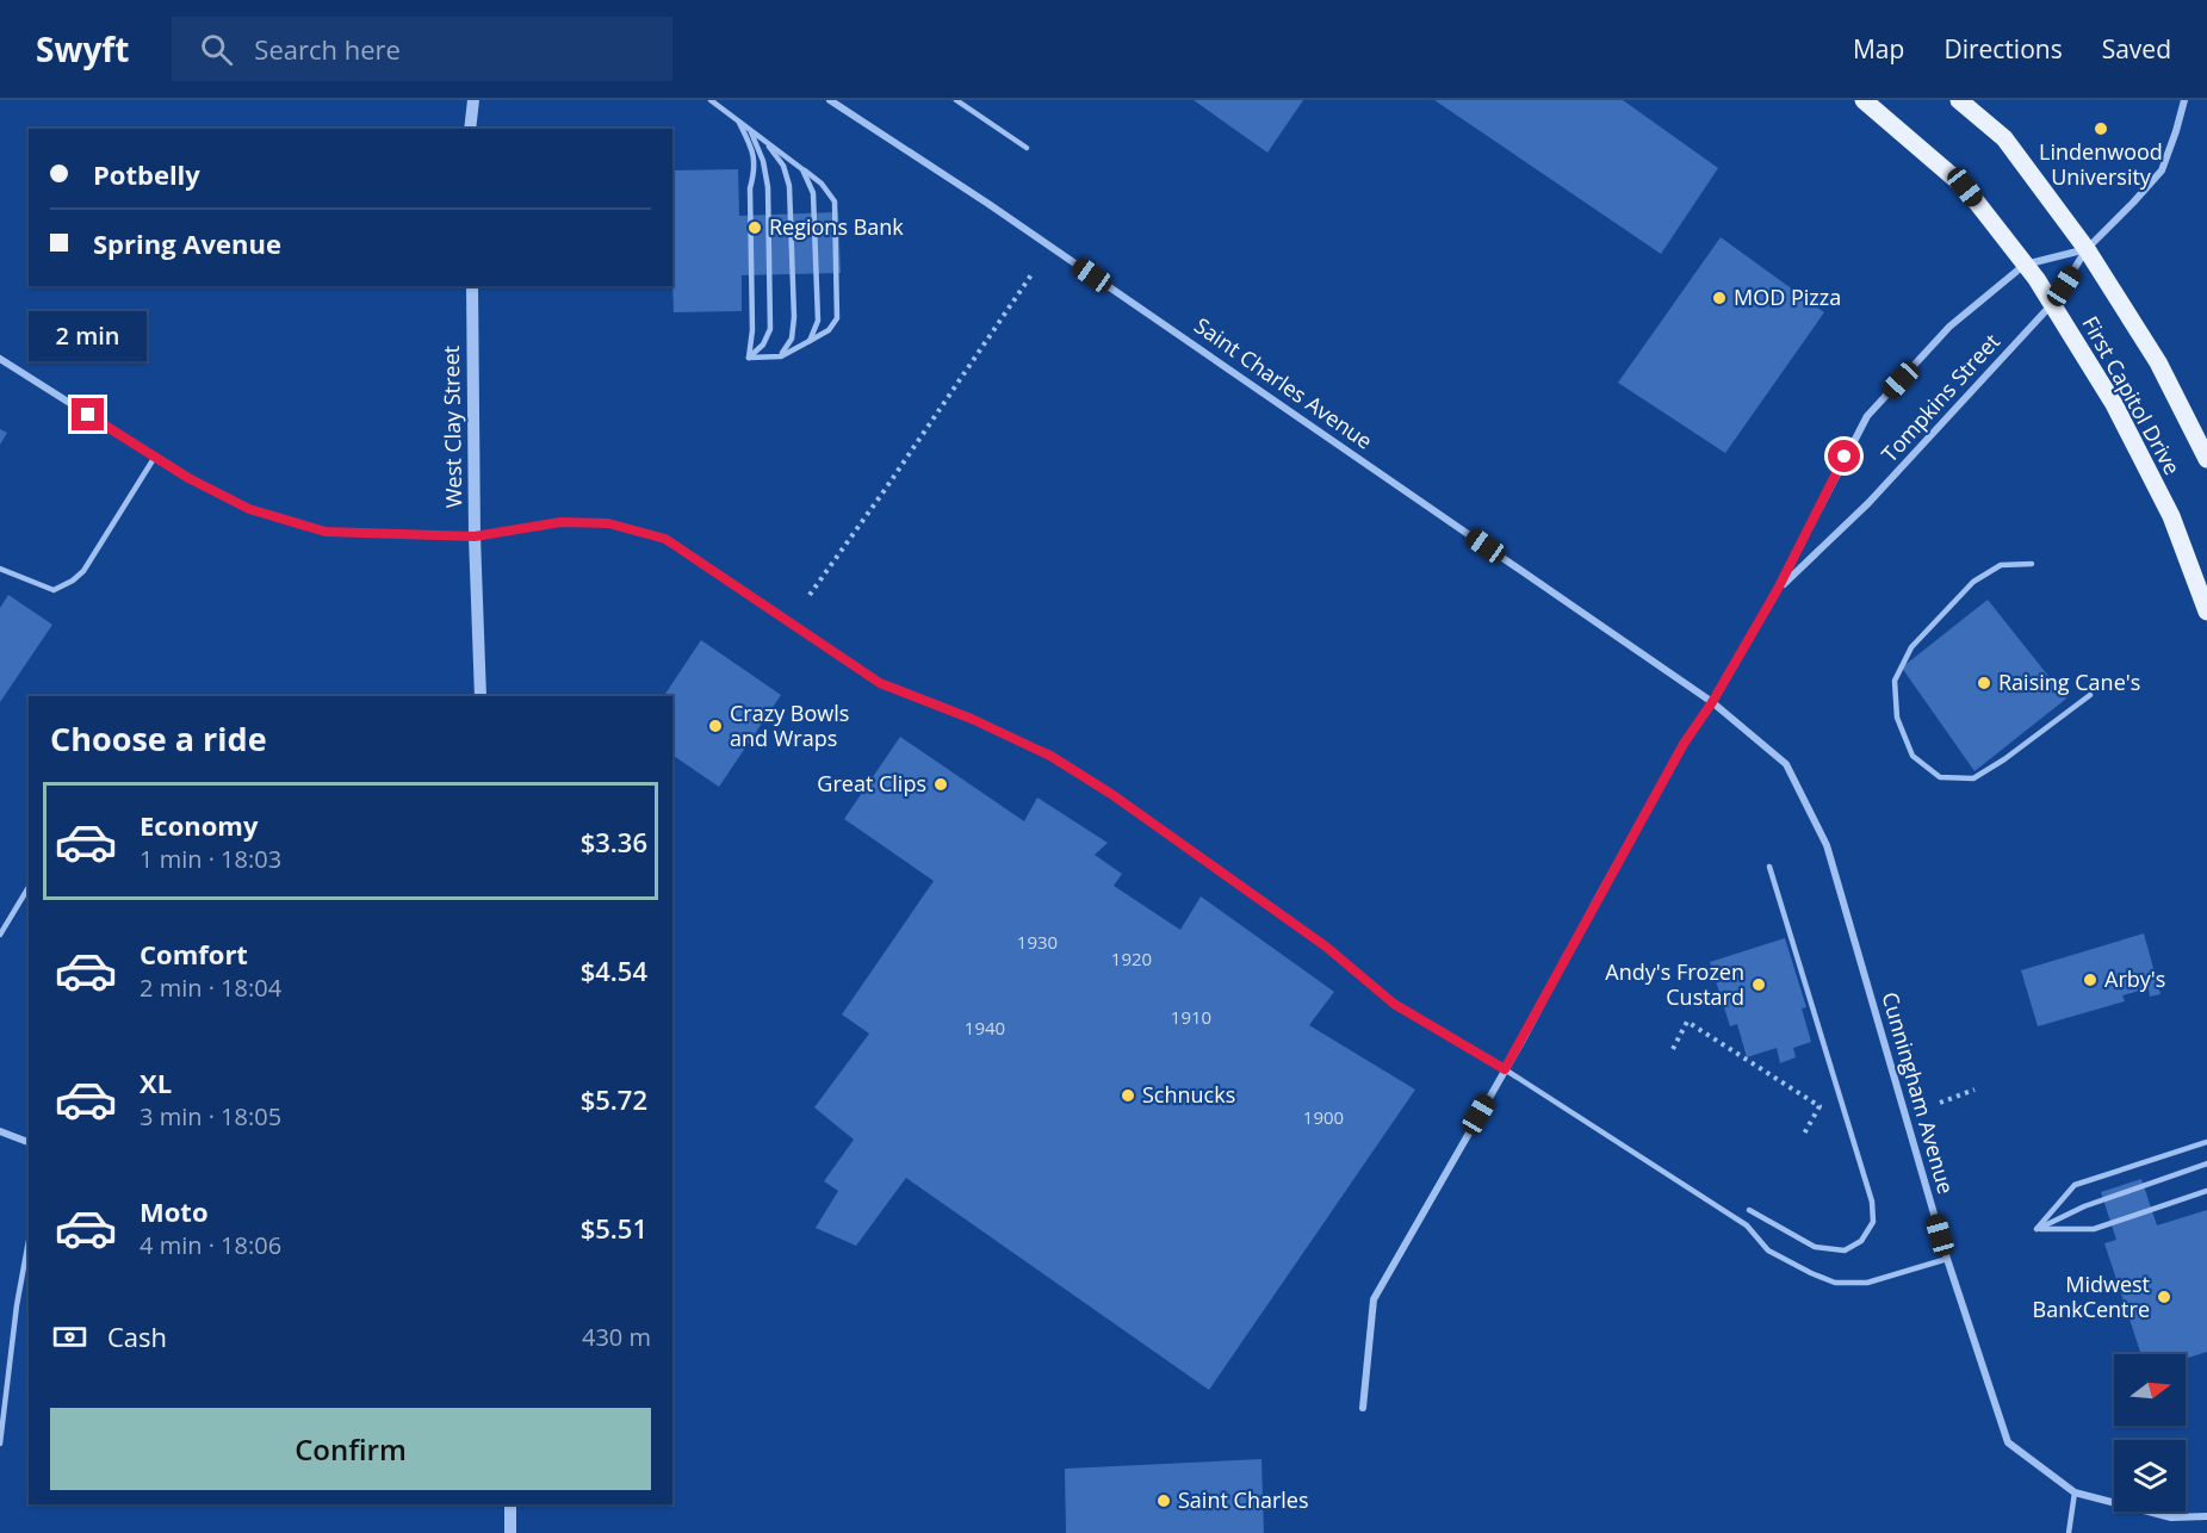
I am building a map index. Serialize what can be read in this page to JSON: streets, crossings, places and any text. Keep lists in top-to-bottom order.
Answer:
{
  "streets": {
    "main road": ["First Capitol Drive"],
    "street": [
      "Saint Charles Avenue",
      "Tompkins Street",
      "West Clay Street",
      "Cunningham Avenue"
    ]
  },
  "crossings": [
    ["Saint Charles Avenue", "Tompkins Street"],
    ["Saint Charles Avenue", "Cunningham Avenue"],
    ["First Capitol Drive", "Tompkins Street"],
    ["Tompkins Street", "Cunningham Avenue"]
  ],
  "places": [
    "Lindenwood University",
    "Regions Bank",
    "MOD Pizza",
    "Raising Cane's",
    "Crazy Bowls and Wraps",
    "Great Clips",
    "Arby's",
    "Andy's Frozen Custard",
    "Schnucks",
    "Midwest BankCentre",
    "Saint Charles"
  ],
  "house_numbers": [
    "1930",
    "1920",
    "1910",
    "1940",
    "1900"
  ],
  "north": "right",
  "page": {
    "header": "Swyft",
    "search": "Search here",
    "nav": ["Map", "Directions", "Saved"],
    "banner": ["Potbelly", "Spring Avenue"],
    "bubble": "2 min",
    "heading": "Choose a ride",
    "list": [
      {
        "name": "Economy",
        "note": "1 min · 18:03",
        "value": "$3.36"
      },
      {
        "name": "Comfort",
        "note": "2 min · 18:04",
        "value": "$4.54"
      },
      {
        "name": "XL",
        "note": "3 min · 18:05",
        "value": "$5.72"
      },
      {
        "name": "Moto",
        "note": "4 min · 18:06",
        "value": "$5.51"
      }
    ],
    "pay": ["Cash", "430 m"],
    "buttons": "Confirm"
  }
}
